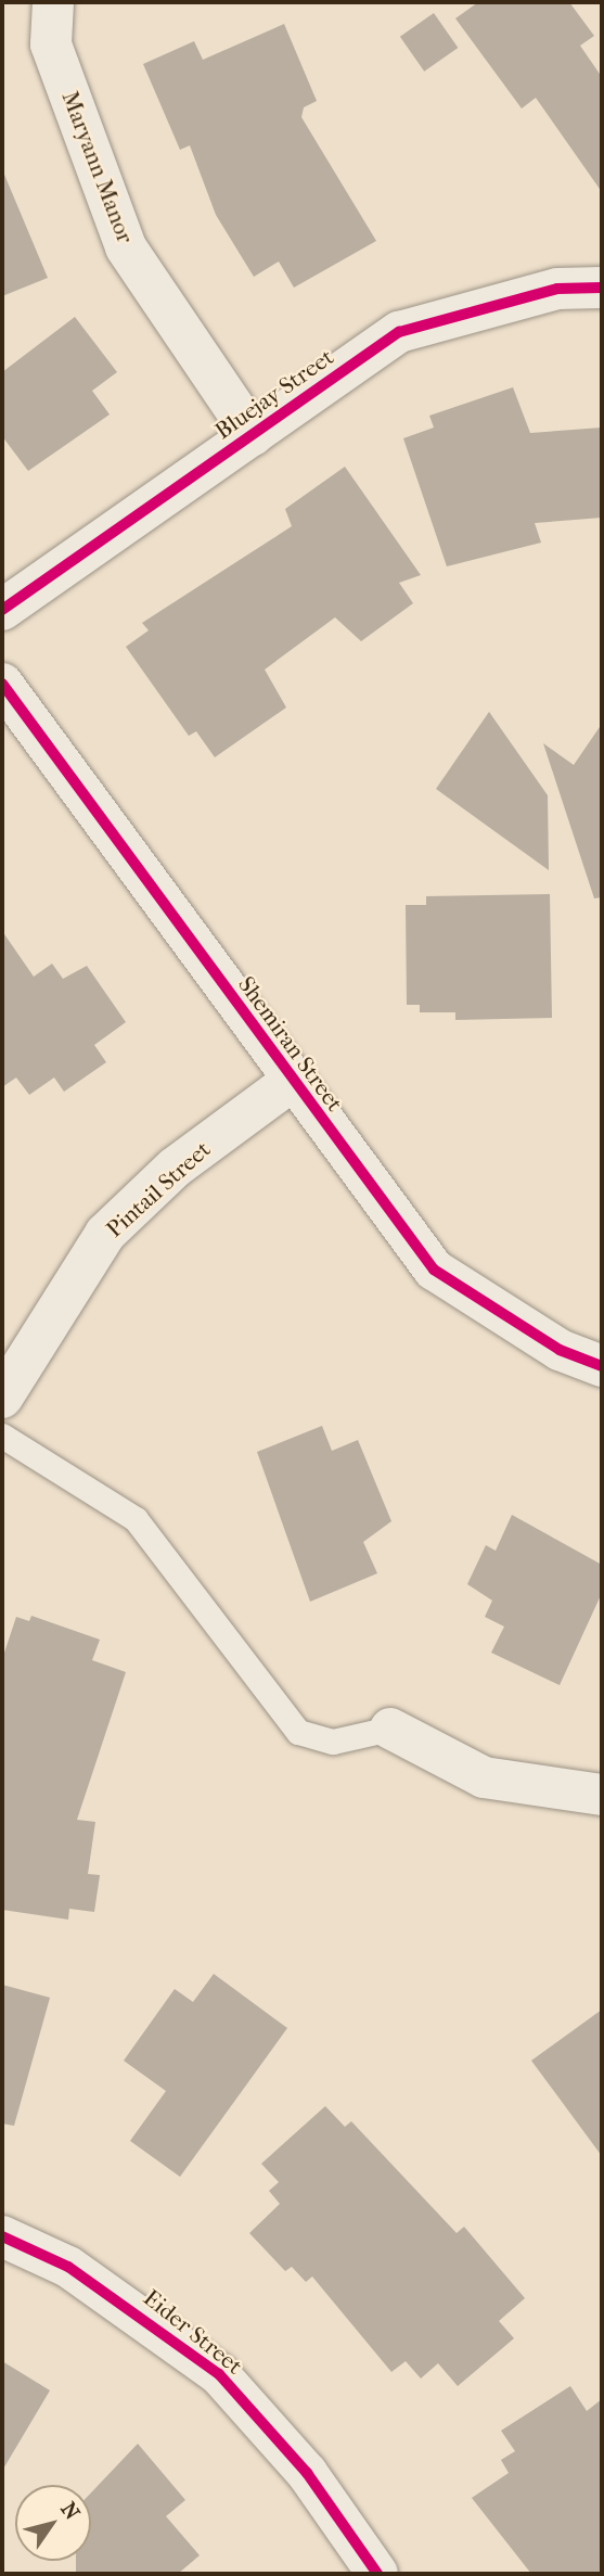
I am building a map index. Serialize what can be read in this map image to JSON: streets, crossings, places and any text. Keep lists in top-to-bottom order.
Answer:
{
  "streets": {
    "street": [
      "Maryann Manor",
      "Bluejay Street",
      "Shemiran Street",
      "Pintail Street",
      "Eider Street"
    ]
  },
  "crossings": [
    ["Maryann Manor", "Bluejay Street"],
    ["Shemiran Street", "Pintail Street"]
  ],
  "north": "top right"
}
